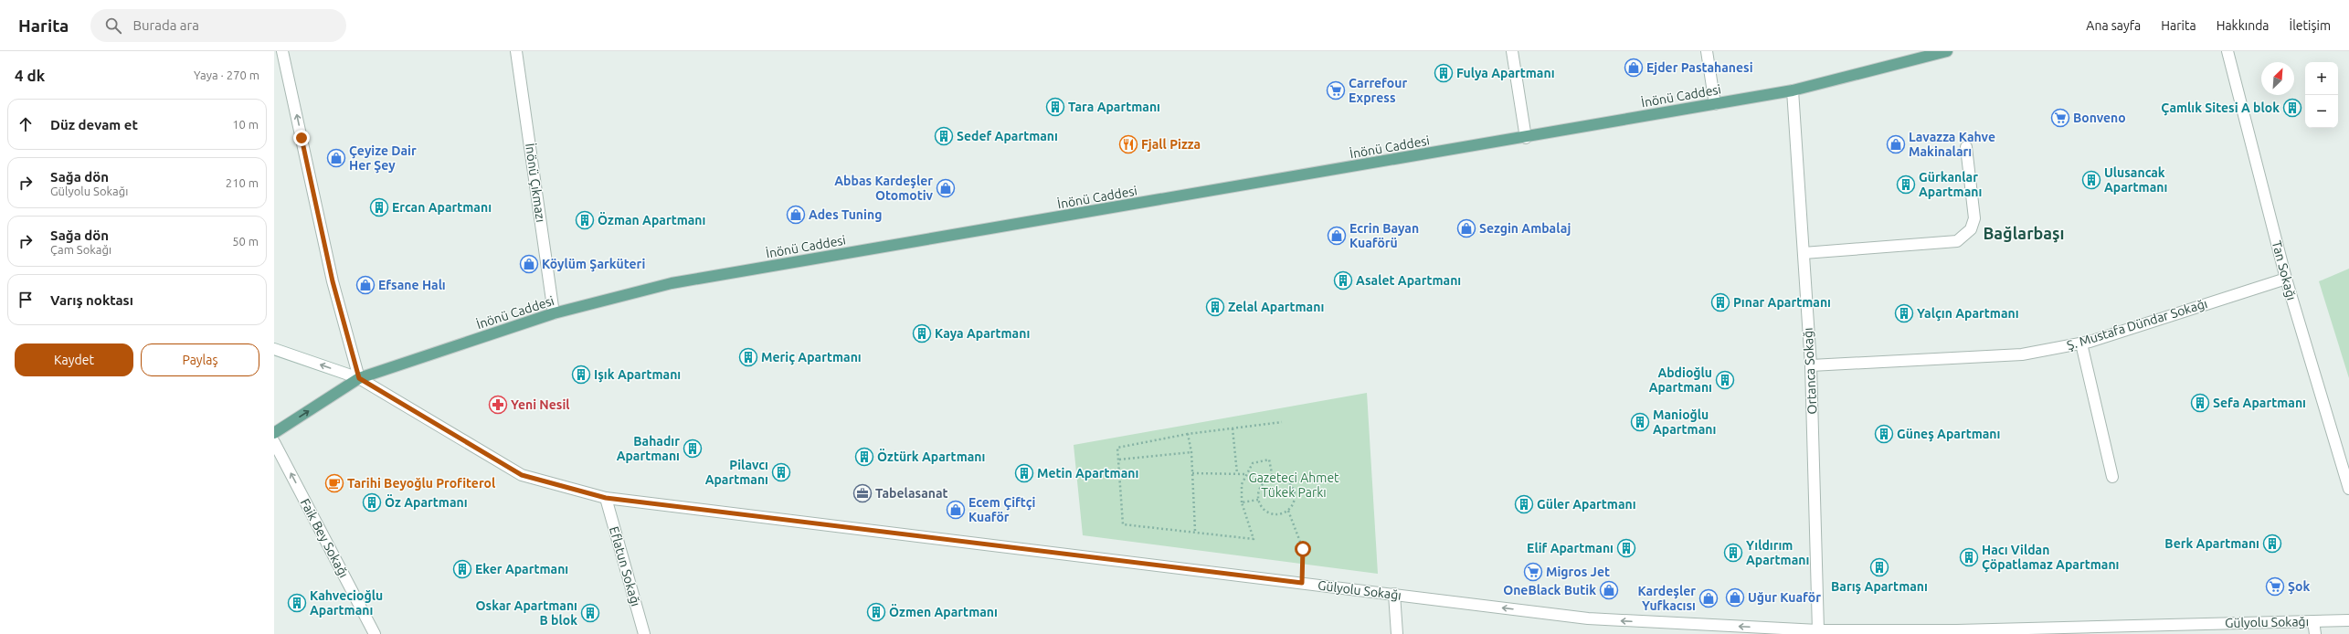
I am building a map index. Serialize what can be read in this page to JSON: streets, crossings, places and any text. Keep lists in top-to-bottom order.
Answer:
{
  "streets": {
    "main road": ["İnönü Caddesi"],
    "street": [
      "İnönü Çıkmazı",
      "Tan Sokağı",
      "Ş. Mustafa Dündar Sokağı",
      "Ortanca Sokağı",
      "Faik Bey Sokağı",
      "Eflatun Sokağı",
      "Gülyolu Sokağı"
    ]
  },
  "crossings": [
    ["İnönü Caddesi", "İnönü Çıkmazı"],
    ["İnönü Caddesi", "Ortanca Sokağı"],
    ["İnönü Caddesi", "Gülyolu Sokağı"],
    ["Tan Sokağı", "Ş. Mustafa Dündar Sokağı"],
    ["Ş. Mustafa Dündar Sokağı", "Ortanca Sokağı"],
    ["Ortanca Sokağı", "Gülyolu Sokağı"],
    ["Eflatun Sokağı", "Gülyolu Sokağı"]
  ],
  "one_way": ["Faik Bey Sokağı"],
  "districts": ["Bağlarbaşı"],
  "parks": ["Gazeteci Ahmet Tükek Parkı"],
  "places": {
    "shop": [
      "Ejder Pastahanesi",
      "Lavazza Kahve Makinaları",
      "Çeyize Dair Her Şey",
      "Abbas Kardeşler Otomotiv",
      "Ades Tuning",
      "Sezgin Ambalaj",
      "Ecrin Bayan Kuaförü",
      "Köylüm Şarküteri",
      "Efsane Halı",
      "Ecem Çiftçi Kuaför",
      "OneBlack Butik",
      "Uğur Kuaför",
      "Kardeşler Yufkacısı"
    ],
    "building": [
      "Fulya Apartmanı",
      "Tara Apartmanı",
      "Çamlık Sitesi A blok",
      "Sedef Apartmanı",
      "Ulusancak Apartmanı",
      "Gürkanlar Apartmanı",
      "Ercan Apartmanı",
      "Özman Apartmanı",
      "Asalet Apartmanı",
      "Pınar Apartmanı",
      "Zelal Apartmanı",
      "Yalçın Apartmanı",
      "Kaya Apartmanı",
      "Meriç Apartmanı",
      "Işık Apartmanı",
      "Abdioğlu Apartmanı",
      "Sefa Apartmanı",
      "Manioğlu Apartmanı",
      "Güneş Apartmanı",
      "Bahadır Apartmanı",
      "Öztürk Apartmanı",
      "Pilavcı Apartmanı",
      "Metin Apartmanı",
      "Öz Apartmanı",
      "Güler Apartmanı",
      "Berk Apartmanı",
      "Elif Apartmanı",
      "Yıldırım Apartmanı",
      "Hacı Vildan Çöpatlamaz Apartmanı",
      "Barış Apartmanı",
      "Eker Apartmanı",
      "Kahvecioğlu Apartmanı",
      "Özmen Apartmanı",
      "Oskar Apartmanı B blok"
    ],
    "supermarket": [
      "Carrefour Express",
      "Bonveno",
      "Migros Jet",
      "Şok"
    ],
    "restaurant": ["Fjall Pizza"],
    "pharmacy": ["Yeni Nesil"],
    "cafe": ["Tarihi Beyoğlu Profiterol"],
    "office": ["Tabelasanat"]
  },
  "north": "top right",
  "page": {
    "header": "Harita",
    "search": "Burada ara",
    "nav": [
      "Ana sayfa",
      "Harita",
      "Hakkında",
      "İletişim"
    ],
    "heading": ["4 dk", "Yaya · 270 m"],
    "map_buttons": ["+", "−"],
    "list": [
      ["Düz devam et", "10 m"],
      ["Sağa dön", "Gülyolu Sokağı", "210 m"],
      ["Sağa dön", "Çam Sokağı", "50 m"],
      "Varış noktası"
    ],
    "buttons": ["Kaydet", "Paylaş"]
  }
}
